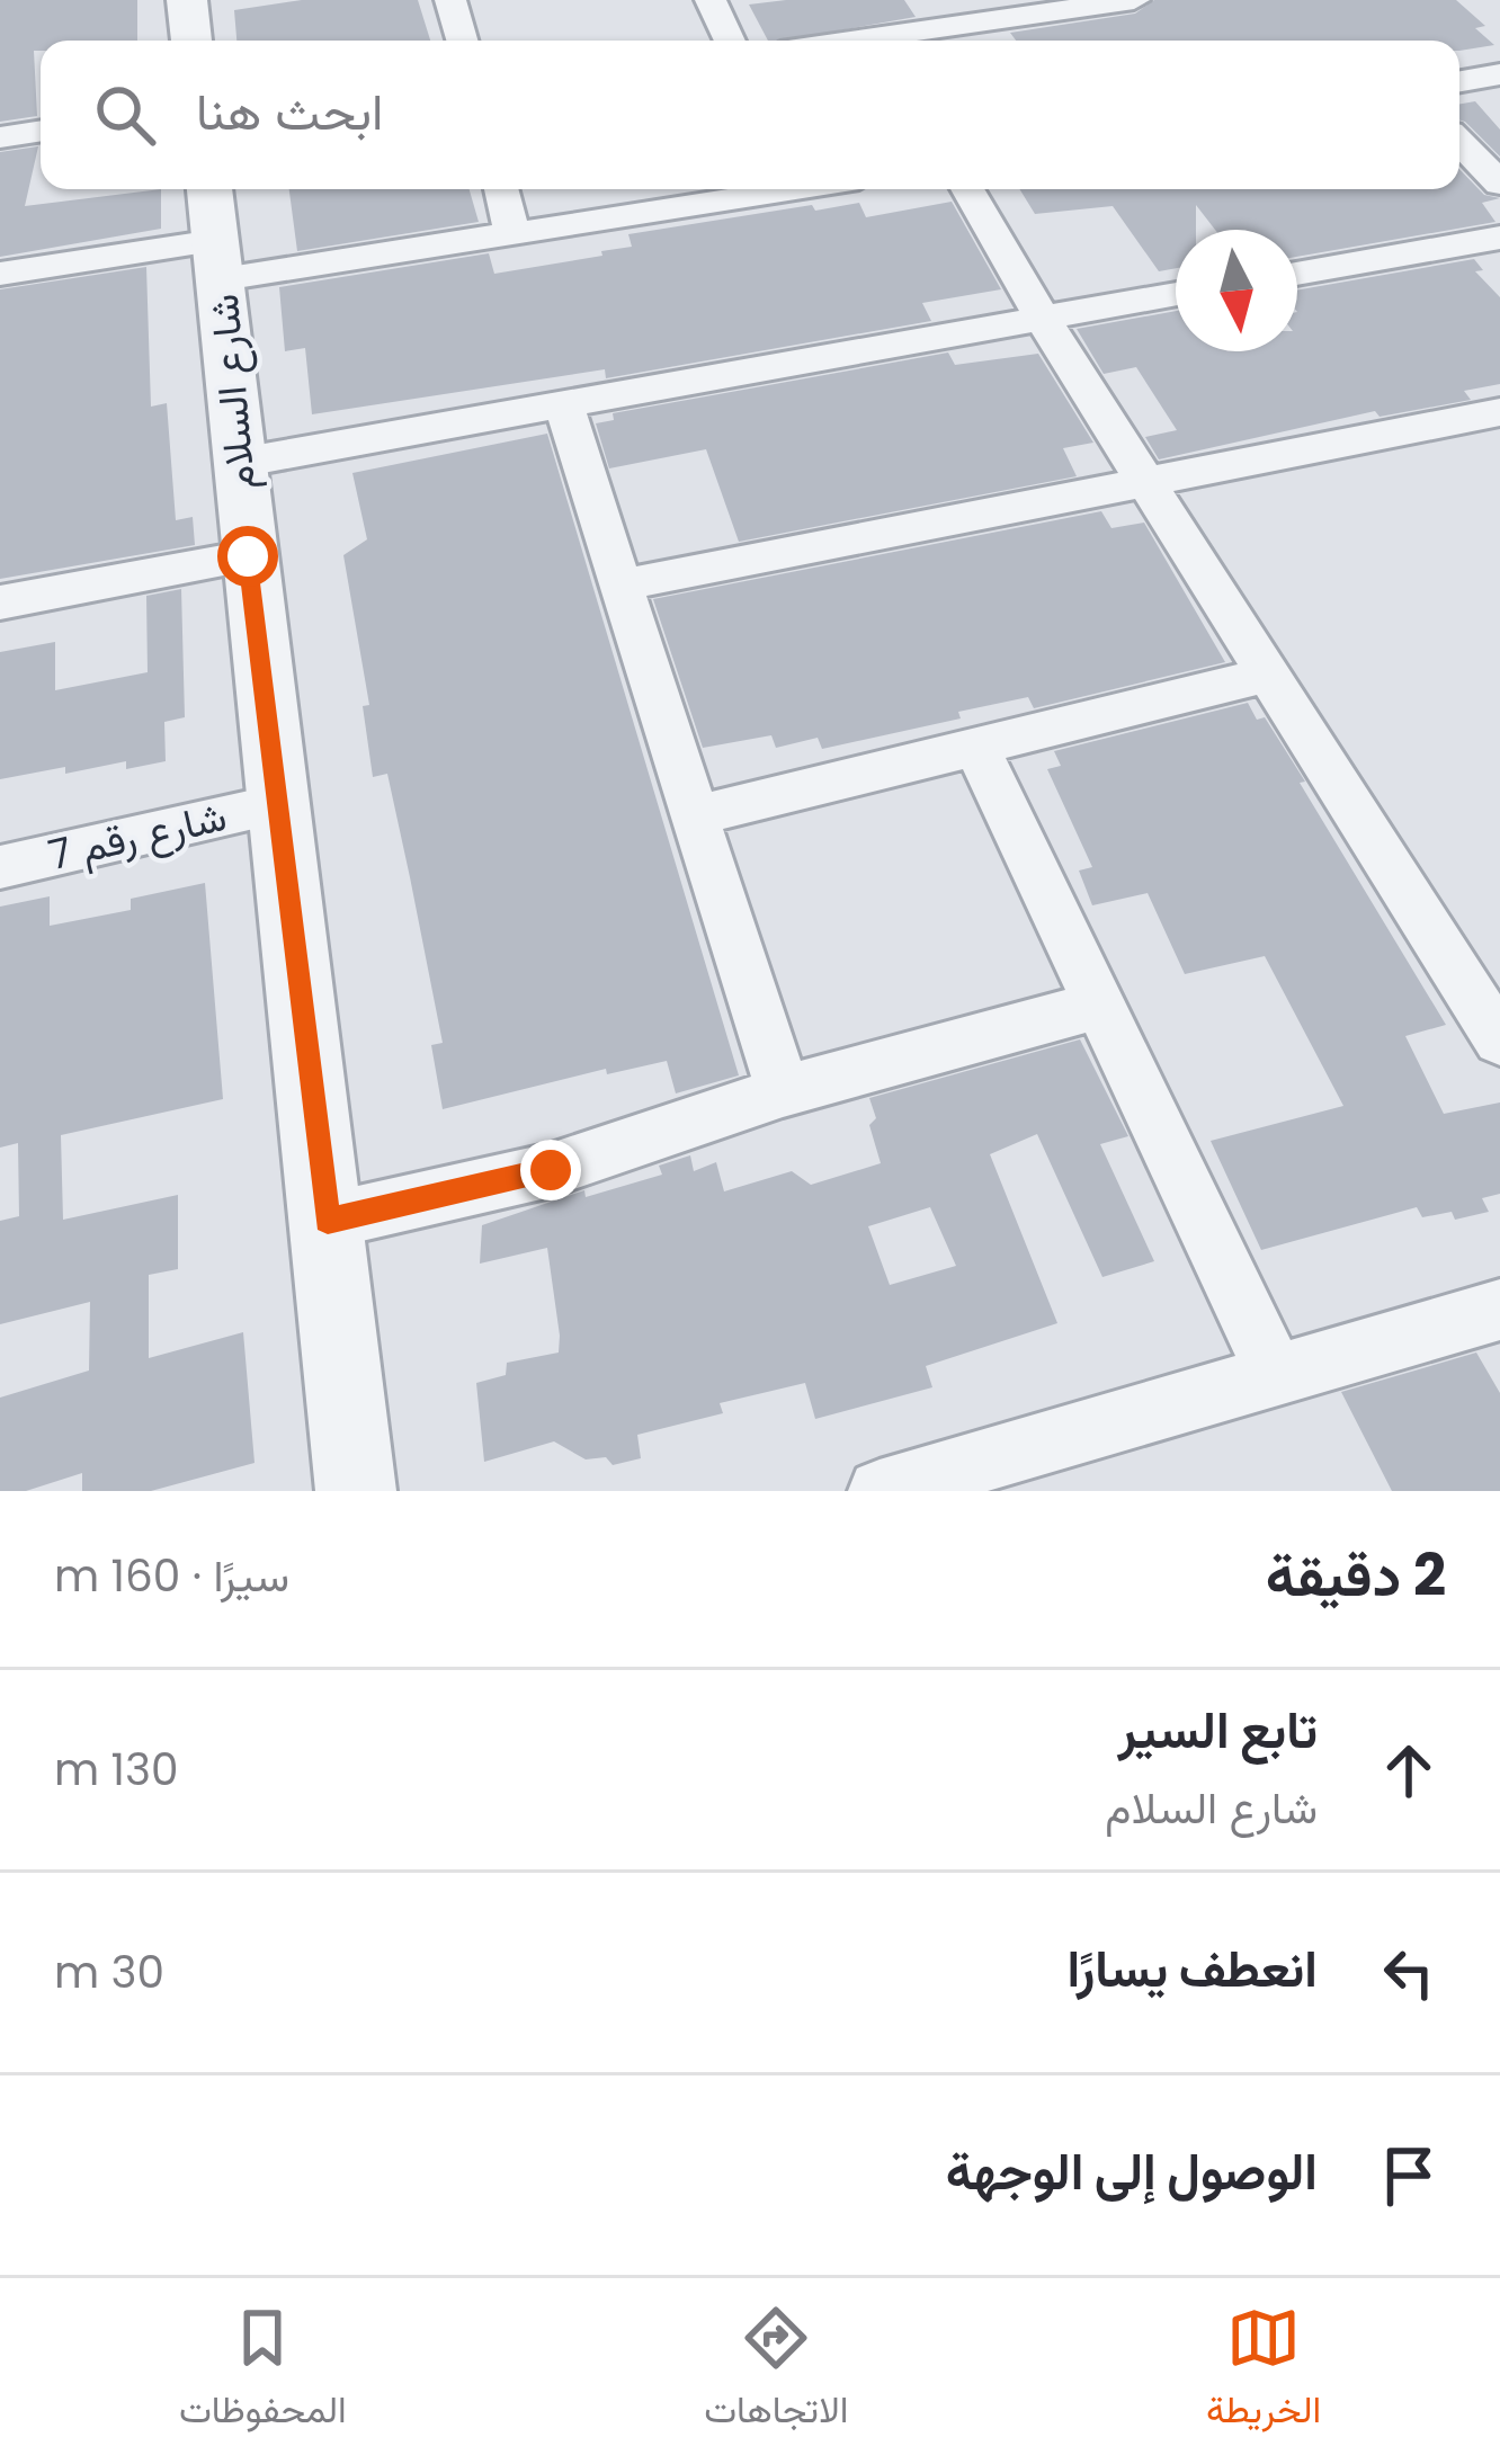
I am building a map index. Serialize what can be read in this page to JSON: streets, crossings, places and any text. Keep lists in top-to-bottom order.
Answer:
{
  "streets": {
    "street": ["شارع السلام", "شارع رقم 7"]
  },
  "crossings": [
    ["شارع السلام", "شارع رقم 7"]
  ],
  "north": "bottom",
  "page": {
    "search": "ابحث هنا",
    "heading": ["2 دقيقة", "سيرًا · 160 m"],
    "list": [
      ["تابع السير", "شارع السلام", "130 m"],
      ["انعطف يسارًا", "30 m"],
      "الوصول إلى الوجهة"
    ],
    "nav": ["الخريطة", "الاتجاهات", "المحفوظات"]
  }
}
